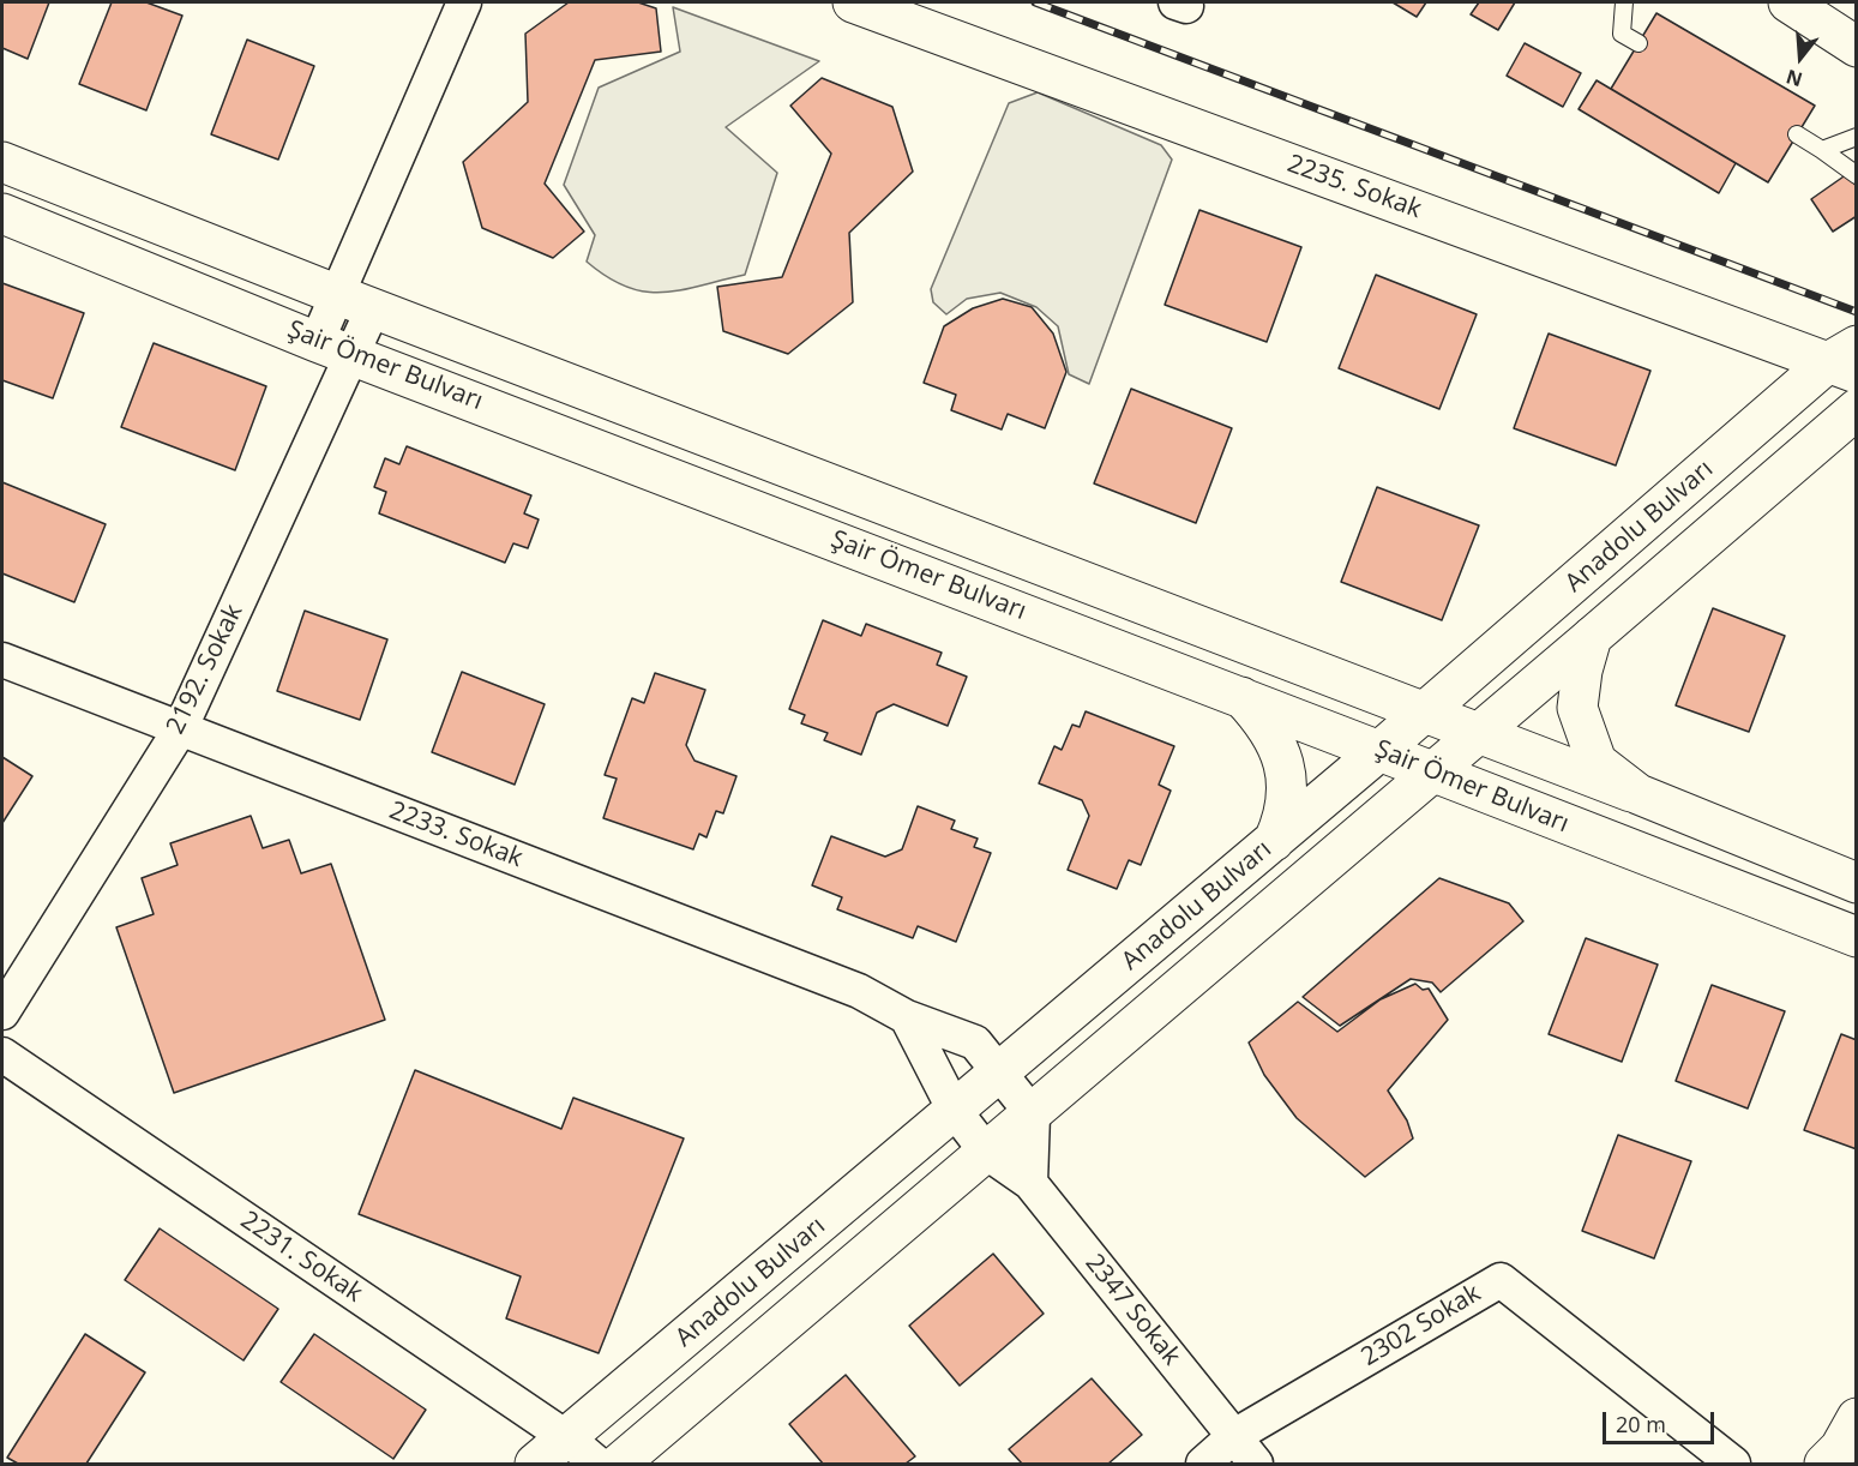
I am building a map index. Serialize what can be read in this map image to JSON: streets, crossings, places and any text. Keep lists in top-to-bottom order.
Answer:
{
  "streets": {
    "main road": ["2235. Sokak", "Şair Ömer Bulvarı", "Anadolu Bulvarı"],
    "street": [
      "2192. Sokak",
      "2233. Sokak",
      "2231. Sokak",
      "2347 Sokak",
      "2302 Sokak"
    ]
  },
  "crossings": [
    ["2235. Sokak", "Anadolu Bulvarı"],
    ["Şair Ömer Bulvarı", "Anadolu Bulvarı"],
    ["Şair Ömer Bulvarı", "2192. Sokak"],
    ["Anadolu Bulvarı", "2233. Sokak"],
    ["Anadolu Bulvarı", "2231. Sokak"],
    ["Anadolu Bulvarı", "2347 Sokak"],
    ["2192. Sokak", "2233. Sokak"],
    ["2347 Sokak", "2302 Sokak"]
  ],
  "scale_bar": "20 m",
  "north": "bottom"
}
